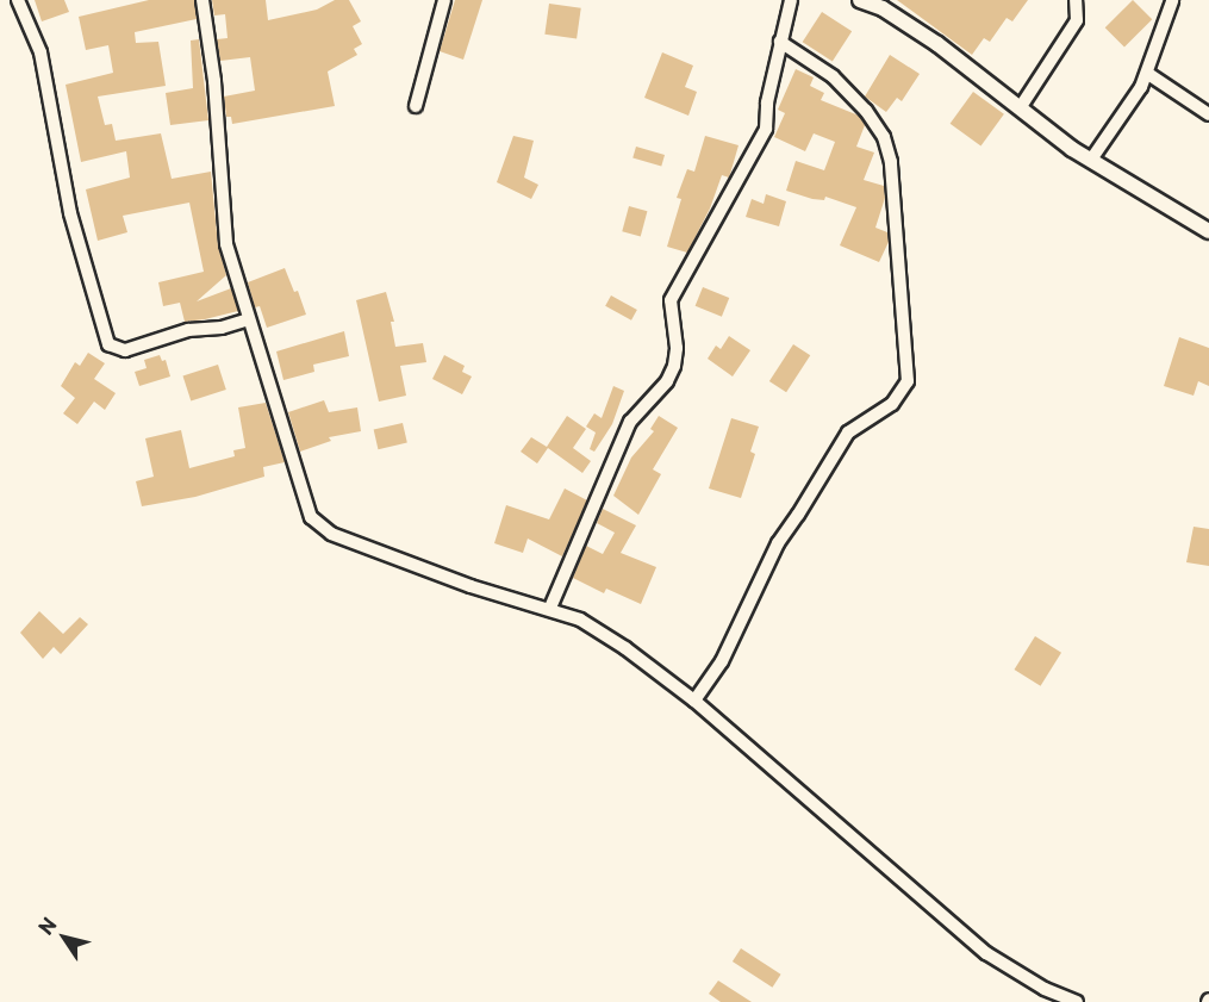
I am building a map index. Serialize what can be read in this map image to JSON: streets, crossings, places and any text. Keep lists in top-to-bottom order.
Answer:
{
  "north": "top left"
}
